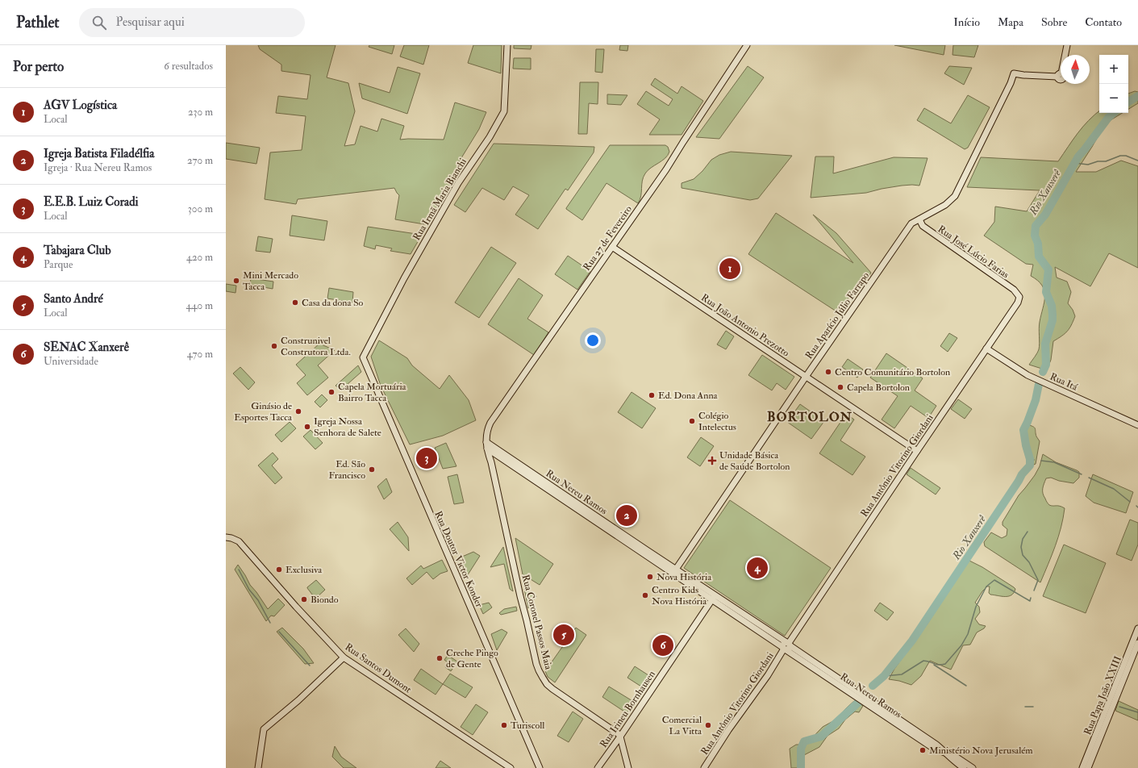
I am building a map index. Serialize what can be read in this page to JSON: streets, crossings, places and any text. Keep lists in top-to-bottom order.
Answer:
{
  "streets": {
    "street": [
      "Rua Irmã Maria Bianchi",
      "Rua 27 de Fevereiro",
      "Rua José Lúcio Farias",
      "Rua Aparício Júlio Farrapo",
      "Rua João Antonio Prezotto",
      "Rua Itá",
      "Rua Antônio Vitorino Giordani",
      "Rua Nereu Ramos",
      "Rua Doutor Victor Konder",
      "Rua Coronel Passos Maia",
      "Rua Santos Dumont",
      "Rua Papa João XXIII",
      "Rua Irineu Bornhausen"
    ]
  },
  "crossings": [
    ["Rua Irmã Maria Bianchi", "Rua Doutor Victor Konder"],
    ["Rua 27 de Fevereiro", "Rua João Antonio Prezotto"],
    ["Rua 27 de Fevereiro", "Rua Nereu Ramos"],
    ["Rua 27 de Fevereiro", "Rua Coronel Passos Maia"],
    ["Rua José Lúcio Farias", "Rua Aparício Júlio Farrapo"],
    ["Rua José Lúcio Farias", "Rua Antônio Vitorino Giordani"],
    ["Rua Aparício Júlio Farrapo", "Rua João Antonio Prezotto"],
    ["Rua Aparício Júlio Farrapo", "Rua Nereu Ramos"],
    ["Rua João Antonio Prezotto", "Rua Antônio Vitorino Giordani"],
    ["Rua Itá", "Rua Antônio Vitorino Giordani"],
    ["Rua Antônio Vitorino Giordani", "Rua Nereu Ramos"],
    ["Rua Nereu Ramos", "Rua Coronel Passos Maia"],
    ["Rua Nereu Ramos", "Rua Irineu Bornhausen"],
    ["Rua Coronel Passos Maia", "Rua Irineu Bornhausen"]
  ],
  "districts": ["BORTOLON"],
  "water": ["Rio Xanxerê"],
  "places": {
    "other": [
      "Mini Mercado Tacca",
      "Casa da dona So",
      "Construnivel Construtora Ltda.",
      "Centro Comunitário Bortolon",
      "Capela Bortolon",
      "Capela Mortuária Bairro Tacca",
      "Ed. Dona Anna",
      "Ginásio de Esportes Tacca",
      "Colégio Intelectus",
      "Igreja Nossa Senhora de Salete",
      "Ed. São Francisco",
      "Exclusiva",
      "Nova História",
      "Centro Kids Nova História",
      "Biondo",
      "Creche Pingo de Gente",
      "Turiscoll",
      "Comercial La Vitta",
      "Ministério Nova Jerusalém"
    ],
    "health": ["Unidade Básica de Saúde Bortolon"]
  },
  "north": "top",
  "page": {
    "header": "Pathlet",
    "search": "Pesquisar aqui",
    "nav": [
      "Início",
      "Mapa",
      "Sobre",
      "Contato"
    ],
    "heading": ["Por perto", "6 resultados"],
    "map_buttons": ["+", "−"],
    "list": [
      {
        "mark": "1",
        "name": "AGV Logística",
        "note": "Local",
        "value": "230 m"
      },
      {
        "mark": "2",
        "name": "Igreja Batista Filadélfia",
        "note": "Igreja · Rua Nereu Ramos",
        "value": "270 m"
      },
      {
        "mark": "3",
        "name": "E.E.B. Luiz Coradi",
        "note": "Local",
        "value": "300 m"
      },
      {
        "mark": "4",
        "name": "Tabajara Club",
        "note": "Parque",
        "value": "420 m"
      },
      {
        "mark": "5",
        "name": "Santo André",
        "note": "Local",
        "value": "440 m"
      },
      {
        "mark": "6",
        "name": "SENAC Xanxerê",
        "note": "Universidade",
        "value": "470 m"
      }
    ],
    "pins": [
      "1",
      "3",
      "2",
      "4",
      "5",
      "6"
    ]
  }
}
